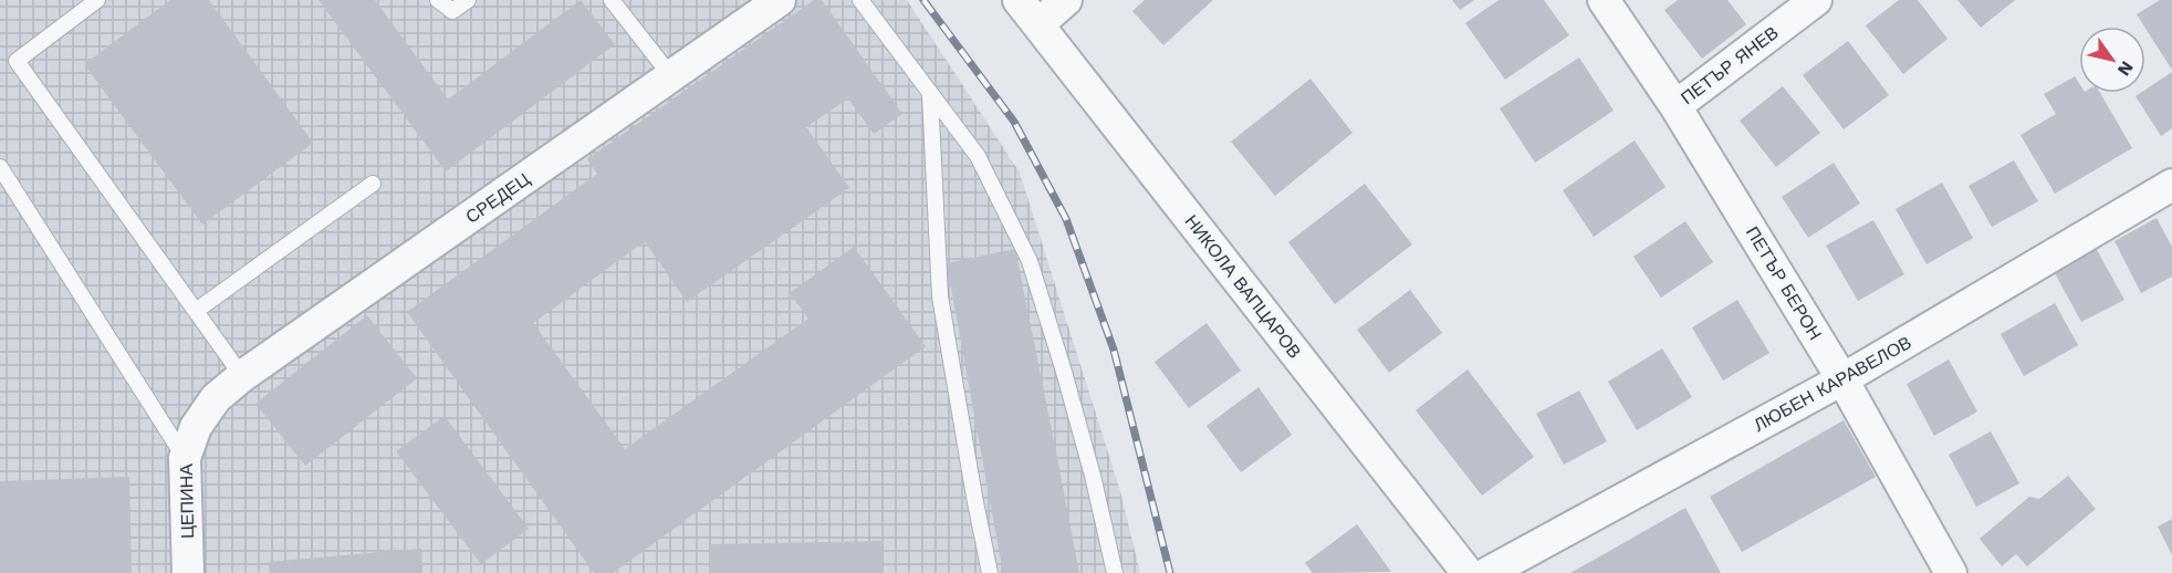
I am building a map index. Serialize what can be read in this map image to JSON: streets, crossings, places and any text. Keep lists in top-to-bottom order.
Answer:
{
  "streets": {
    "street": [
      "ПЕТЪР ЯНЕВ",
      "СРЕДЕЦ",
      "ПЕТЪР БЕРОН",
      "НИКОЛА ВАПЦАРОВ",
      "ЛЮБЕН КАРАВЕЛОВ",
      "ЦЕПИНА"
    ]
  },
  "crossings": [
    ["ПЕТЪР ЯНЕВ", "ПЕТЪР БЕРОН"],
    ["СРЕДЕЦ", "ЦЕПИНА"],
    ["ПЕТЪР БЕРОН", "ЛЮБЕН КАРАВЕЛОВ"]
  ],
  "north": "bottom right"
}
